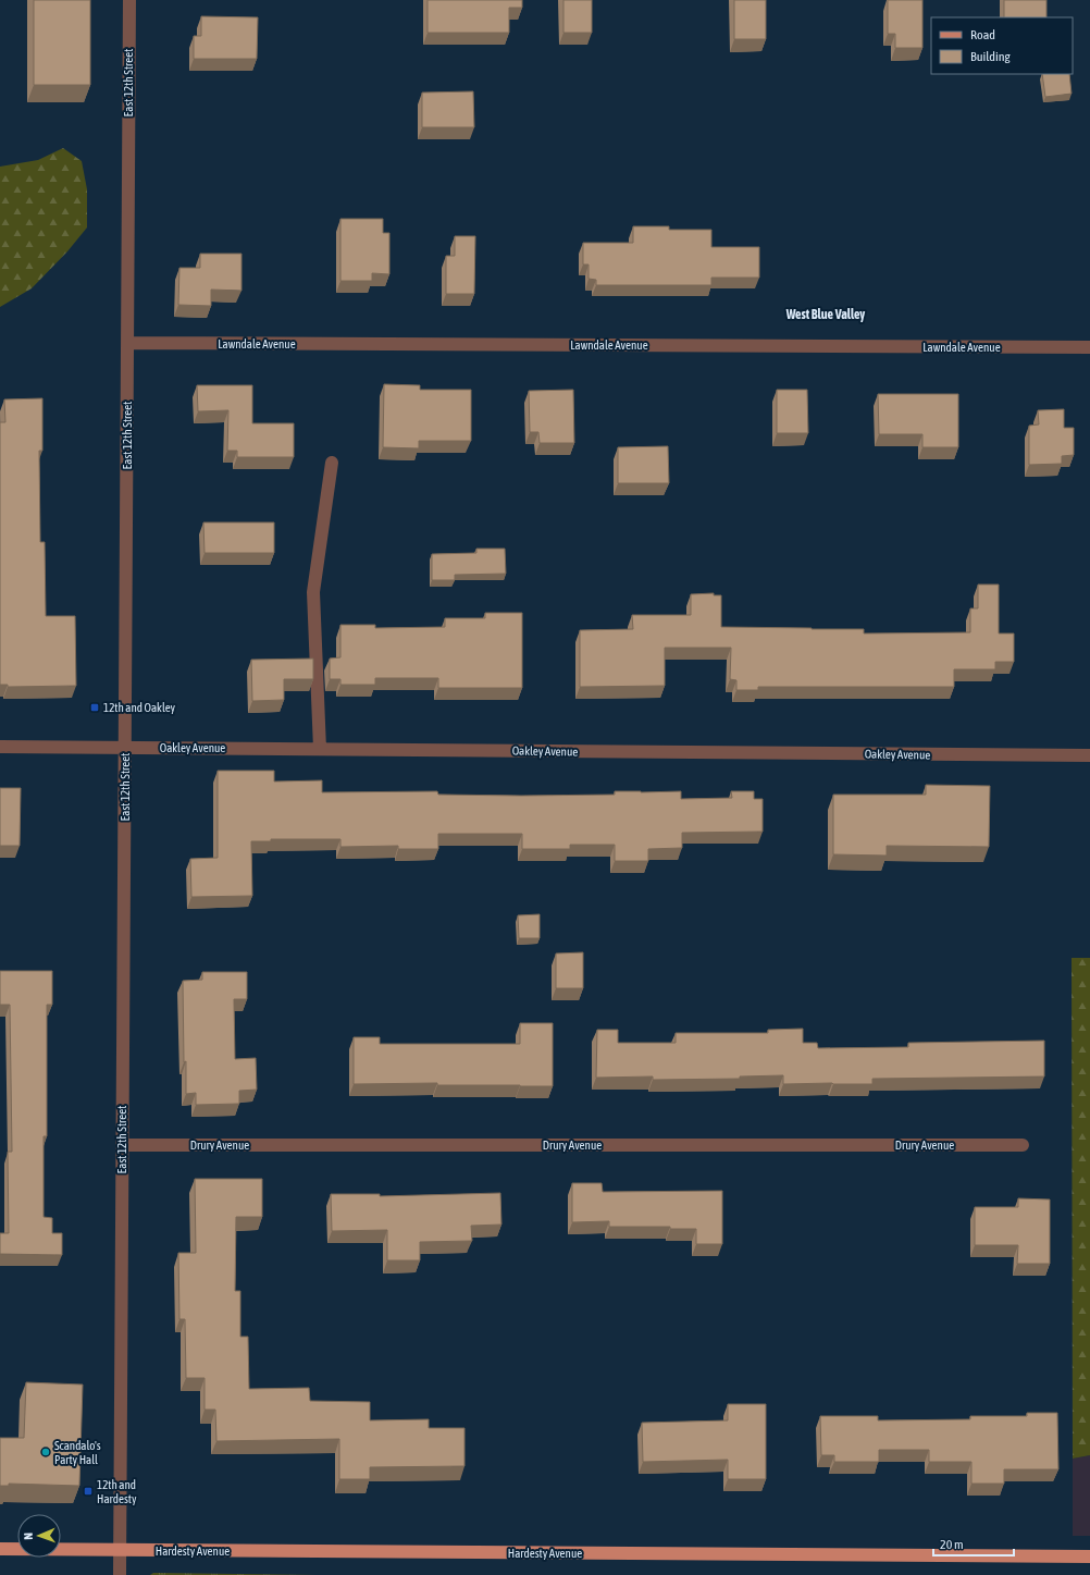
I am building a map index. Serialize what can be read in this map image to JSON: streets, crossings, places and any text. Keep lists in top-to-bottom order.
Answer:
{
  "streets": {
    "main road": ["Hardesty Avenue"],
    "street": [
      "East 12th Street",
      "Lawndale Avenue",
      "Oakley Avenue",
      "Drury Avenue"
    ]
  },
  "crossings": [
    ["East 12th Street", "Lawndale Avenue"],
    ["East 12th Street", "Oakley Avenue"],
    ["East 12th Street", "Drury Avenue"],
    ["East 12th Street", "Hardesty Avenue"]
  ],
  "districts": ["West Blue Valley"],
  "places": {
    "transit": ["12th and Oakley", "12th and Hardesty"],
    "other": ["Scandalo's Party Hall"]
  },
  "legend": ["Road", "Building"],
  "scale_bar": "20 m",
  "north": "left"
}
